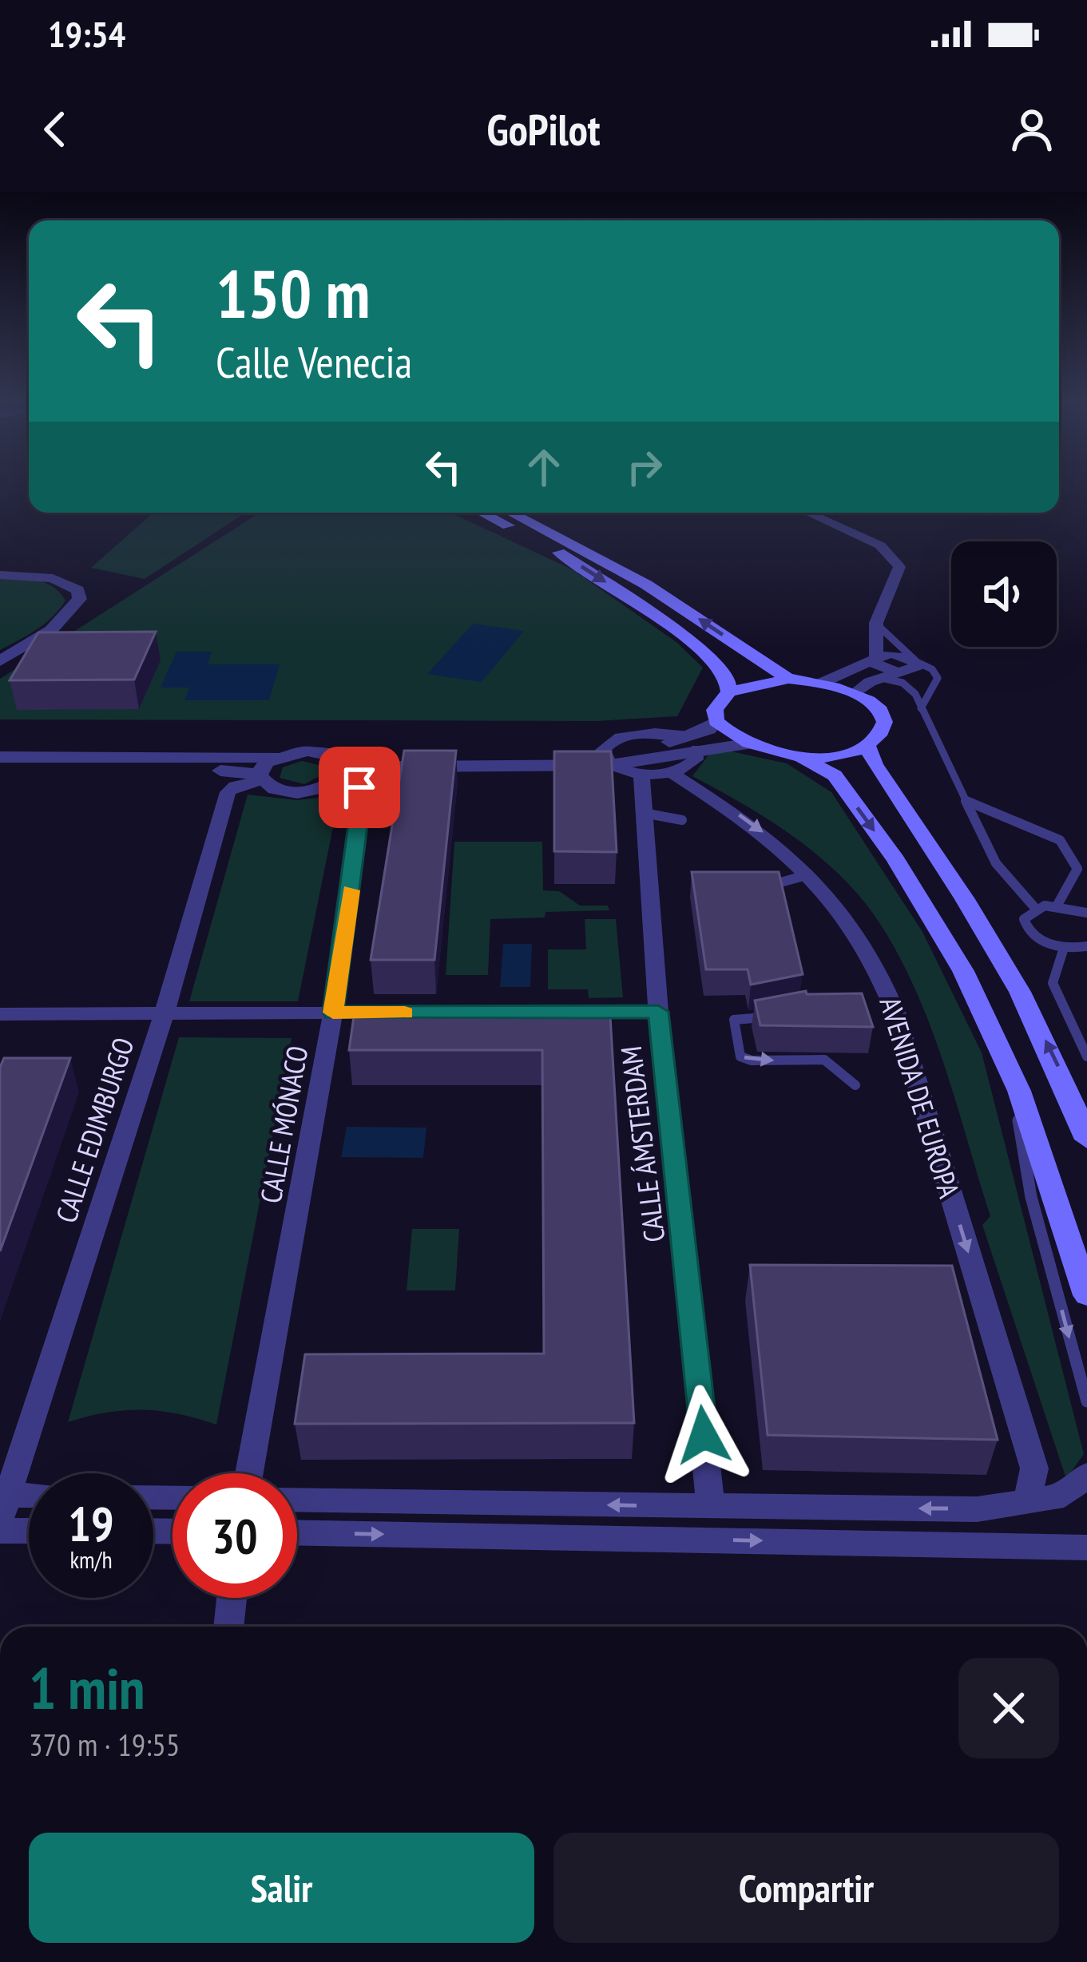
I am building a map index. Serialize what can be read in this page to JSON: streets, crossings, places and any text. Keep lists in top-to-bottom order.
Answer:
{
  "streets": {
    "street": [
      "AVENIDA DE EUROPA",
      "CALLE MÓNACO",
      "CALLE EDIMBURGO",
      "CALLE ÁMSTERDAM"
    ]
  },
  "one_way": ["AVENIDA DE EUROPA"],
  "page": {
    "status": "19:54",
    "header": "GoPilot",
    "turn": ["150 m", "Calle Venecia"],
    "speed": "19 km/h",
    "limit": "30",
    "heading": ["1 min", "370 m · 19:55"],
    "buttons": ["Salir", "Compartir"]
  }
}
